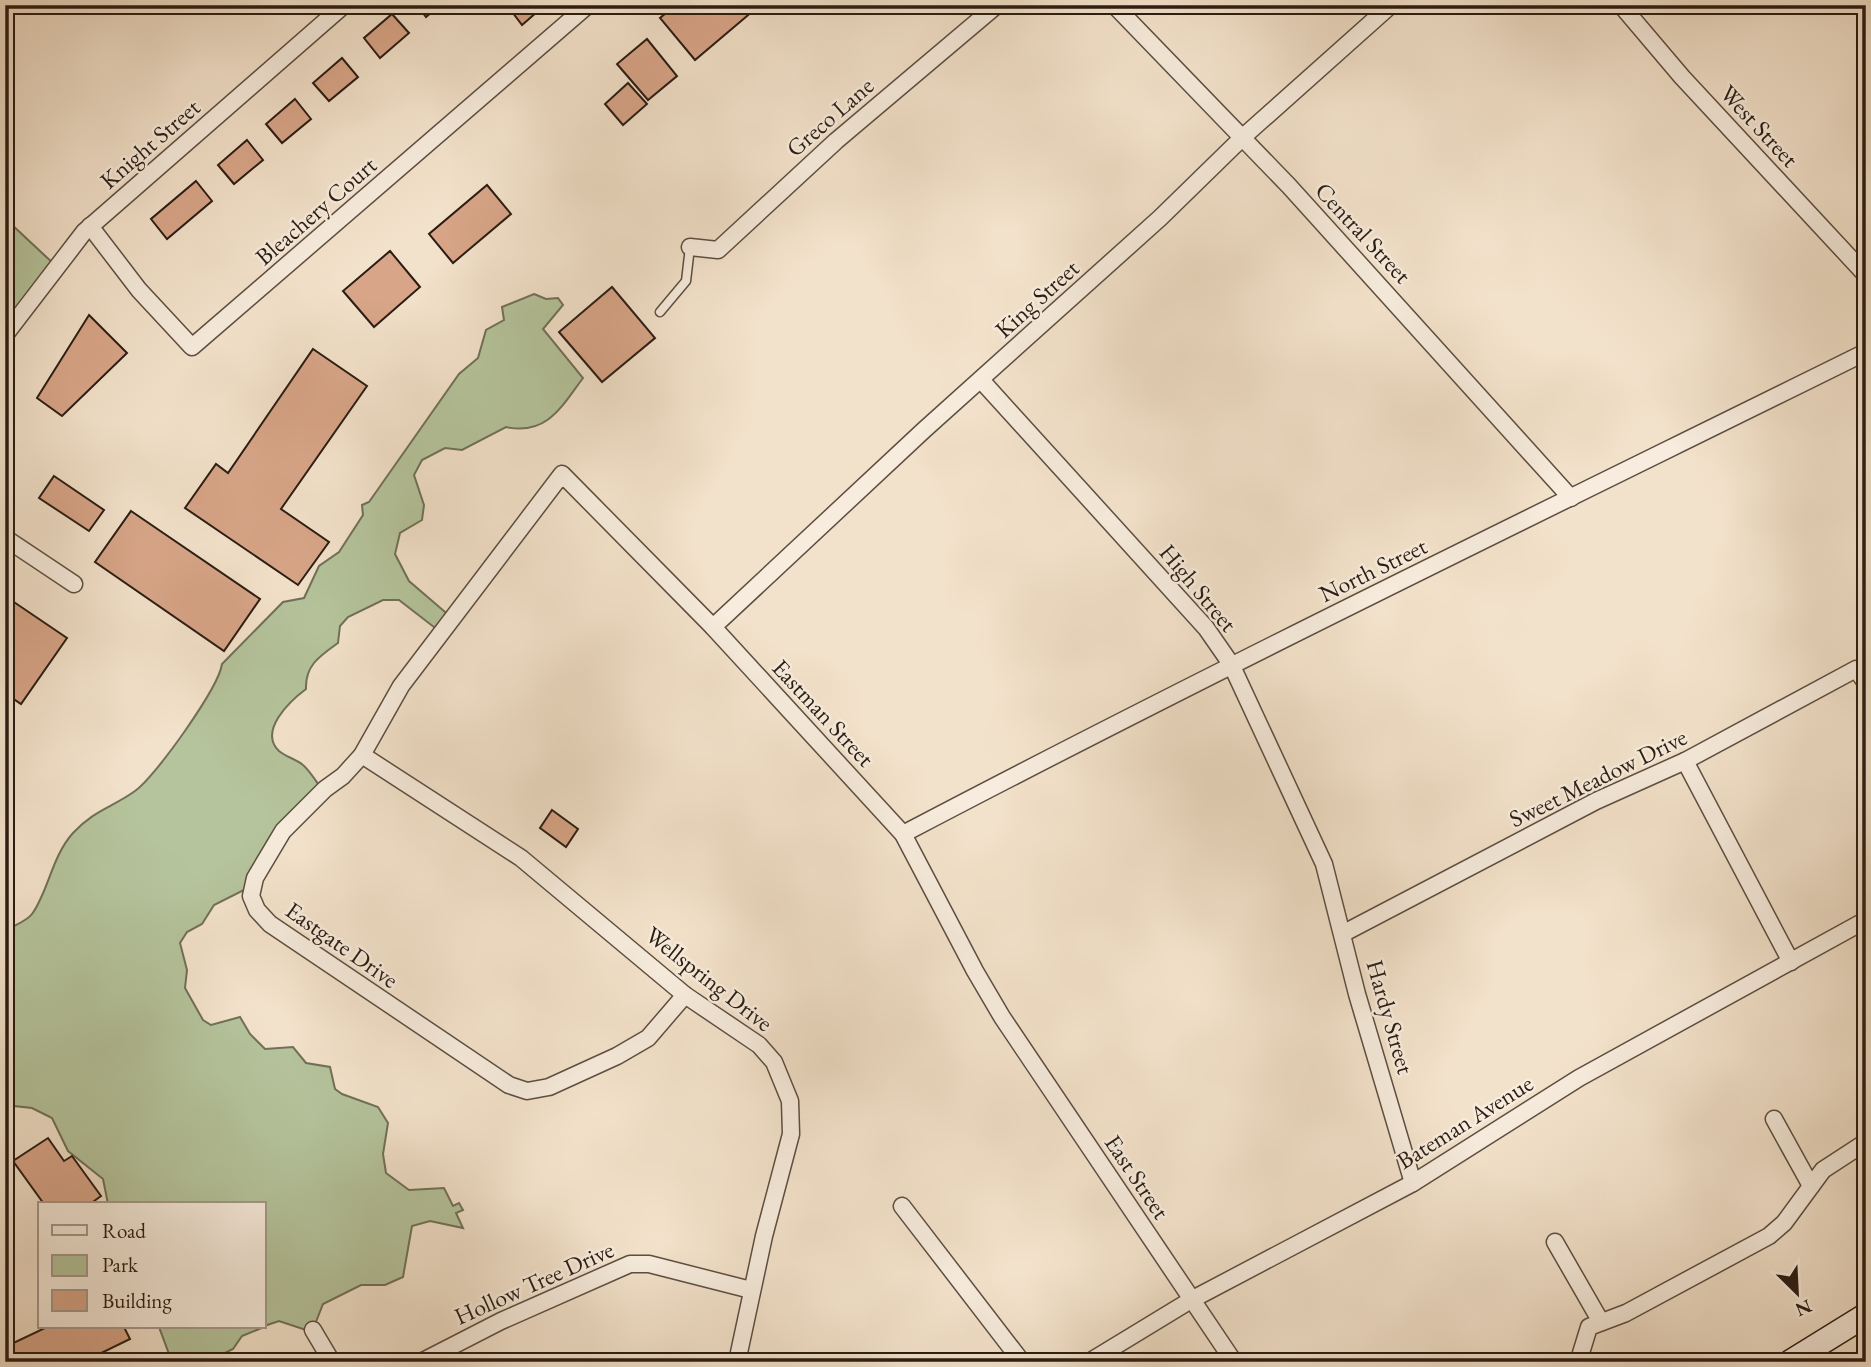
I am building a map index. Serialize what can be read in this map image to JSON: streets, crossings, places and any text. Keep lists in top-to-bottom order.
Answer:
{
  "streets": {
    "street": [
      "Greco Lane",
      "West Street",
      "Knight Street",
      "Bleachery Court",
      "Central Street",
      "King Street",
      "North Street",
      "High Street",
      "Eastman Street",
      "Sweet Meadow Drive",
      "Eastgate Drive",
      "Wellspring Drive",
      "Hardy Street",
      "Bateman Avenue",
      "East Street",
      "Hollow Tree Drive"
    ]
  },
  "crossings": [
    ["Knight Street", "Bleachery Court"],
    ["Central Street", "King Street"],
    ["Central Street", "North Street"],
    ["King Street", "High Street"],
    ["King Street", "Eastman Street"],
    ["North Street", "High Street"],
    ["North Street", "Eastman Street"],
    ["High Street", "Hardy Street"],
    ["Eastman Street", "Eastgate Drive"],
    ["Eastman Street", "East Street"],
    ["Sweet Meadow Drive", "Hardy Street"],
    ["Eastgate Drive", "Wellspring Drive"],
    ["Wellspring Drive", "Hollow Tree Drive"],
    ["Hardy Street", "Bateman Avenue"],
    ["Bateman Avenue", "East Street"]
  ],
  "legend": ["Road", "Park", "Building"],
  "north": "bottom right"
}
